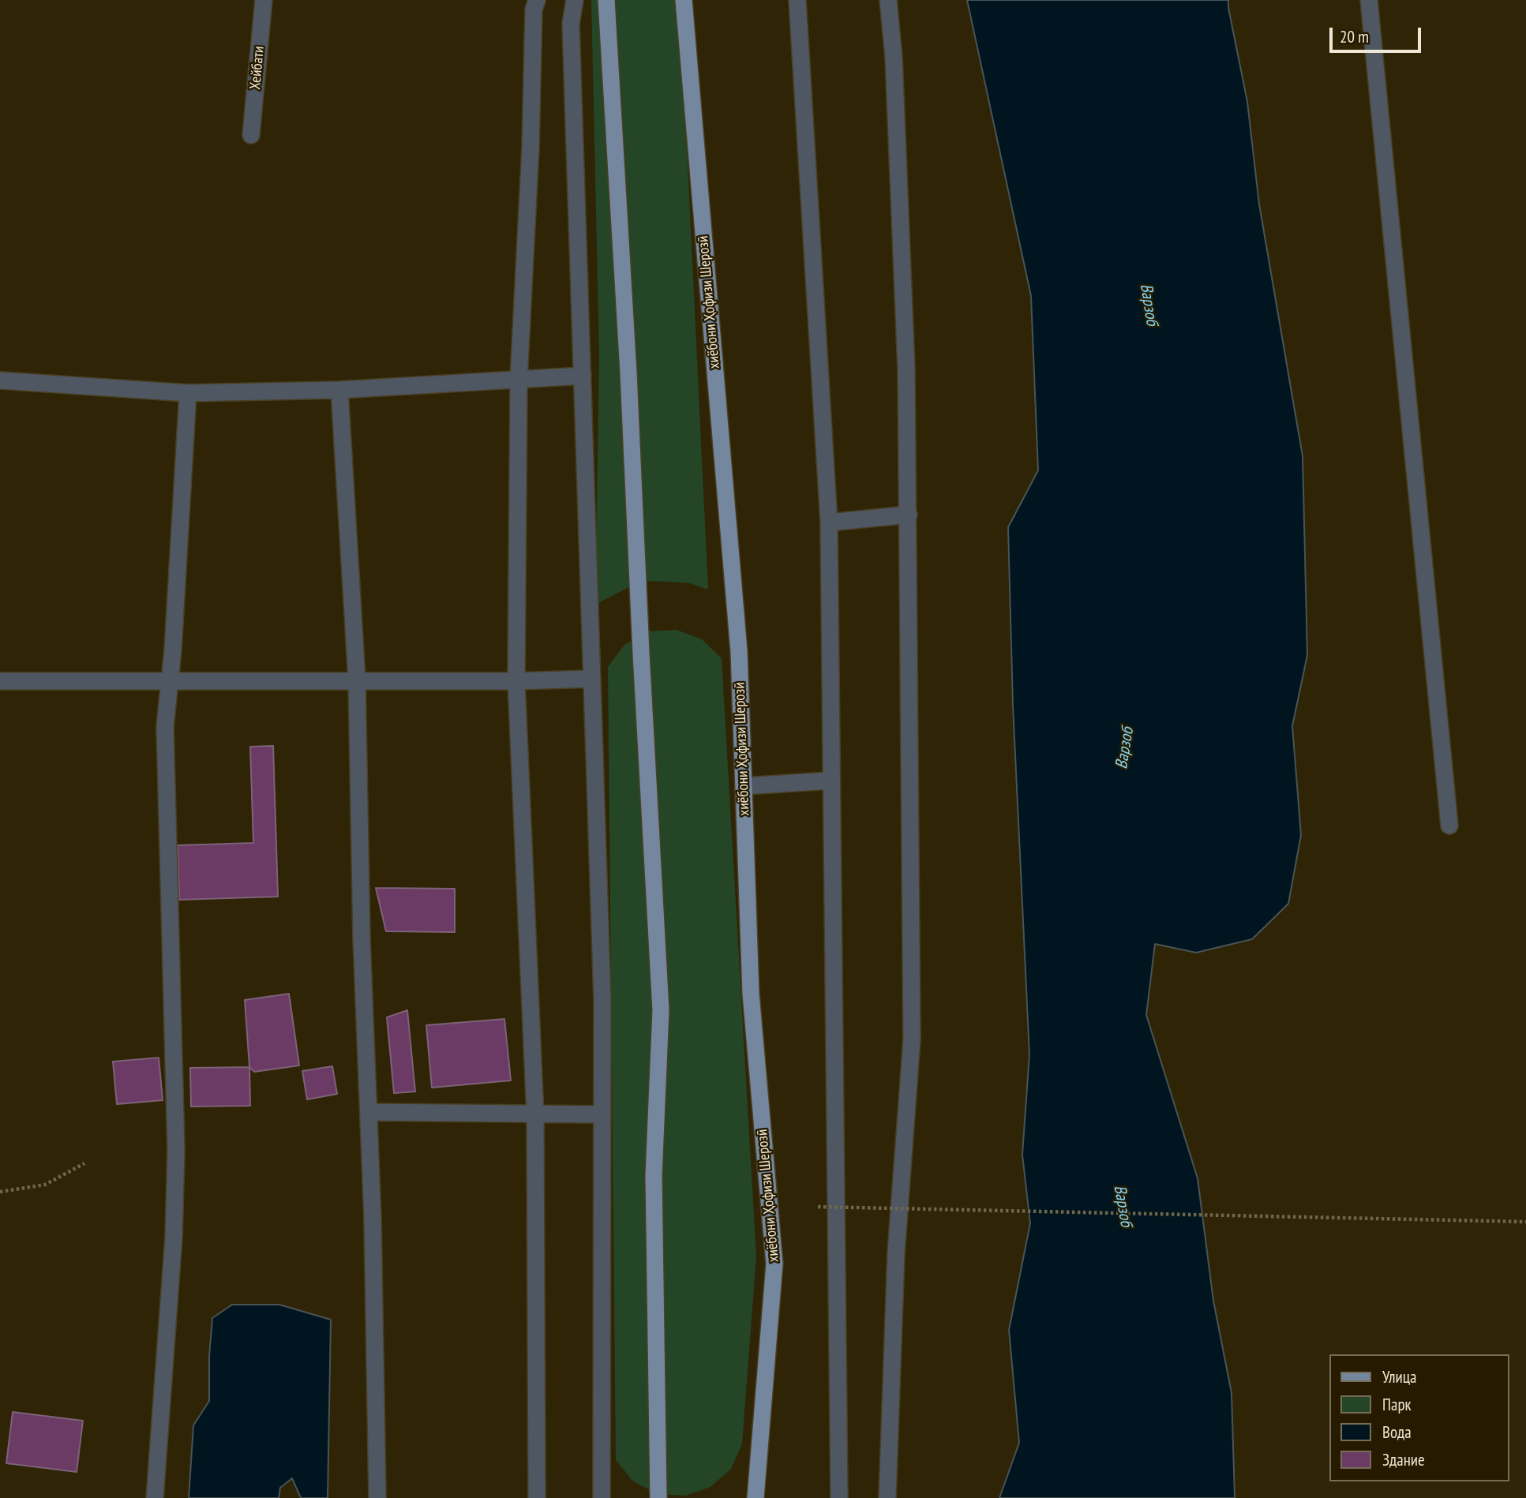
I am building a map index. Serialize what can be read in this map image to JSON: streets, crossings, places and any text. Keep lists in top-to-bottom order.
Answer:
{
  "streets": {
    "main road": ["хиёбони Ҳофизи Шерозӣ"],
    "street": ["Хейбати"]
  },
  "water": ["Варзоб"],
  "legend": [
    "Улица",
    "Парк",
    "Вода",
    "Здание"
  ],
  "scale_bar": "20 m"
}
